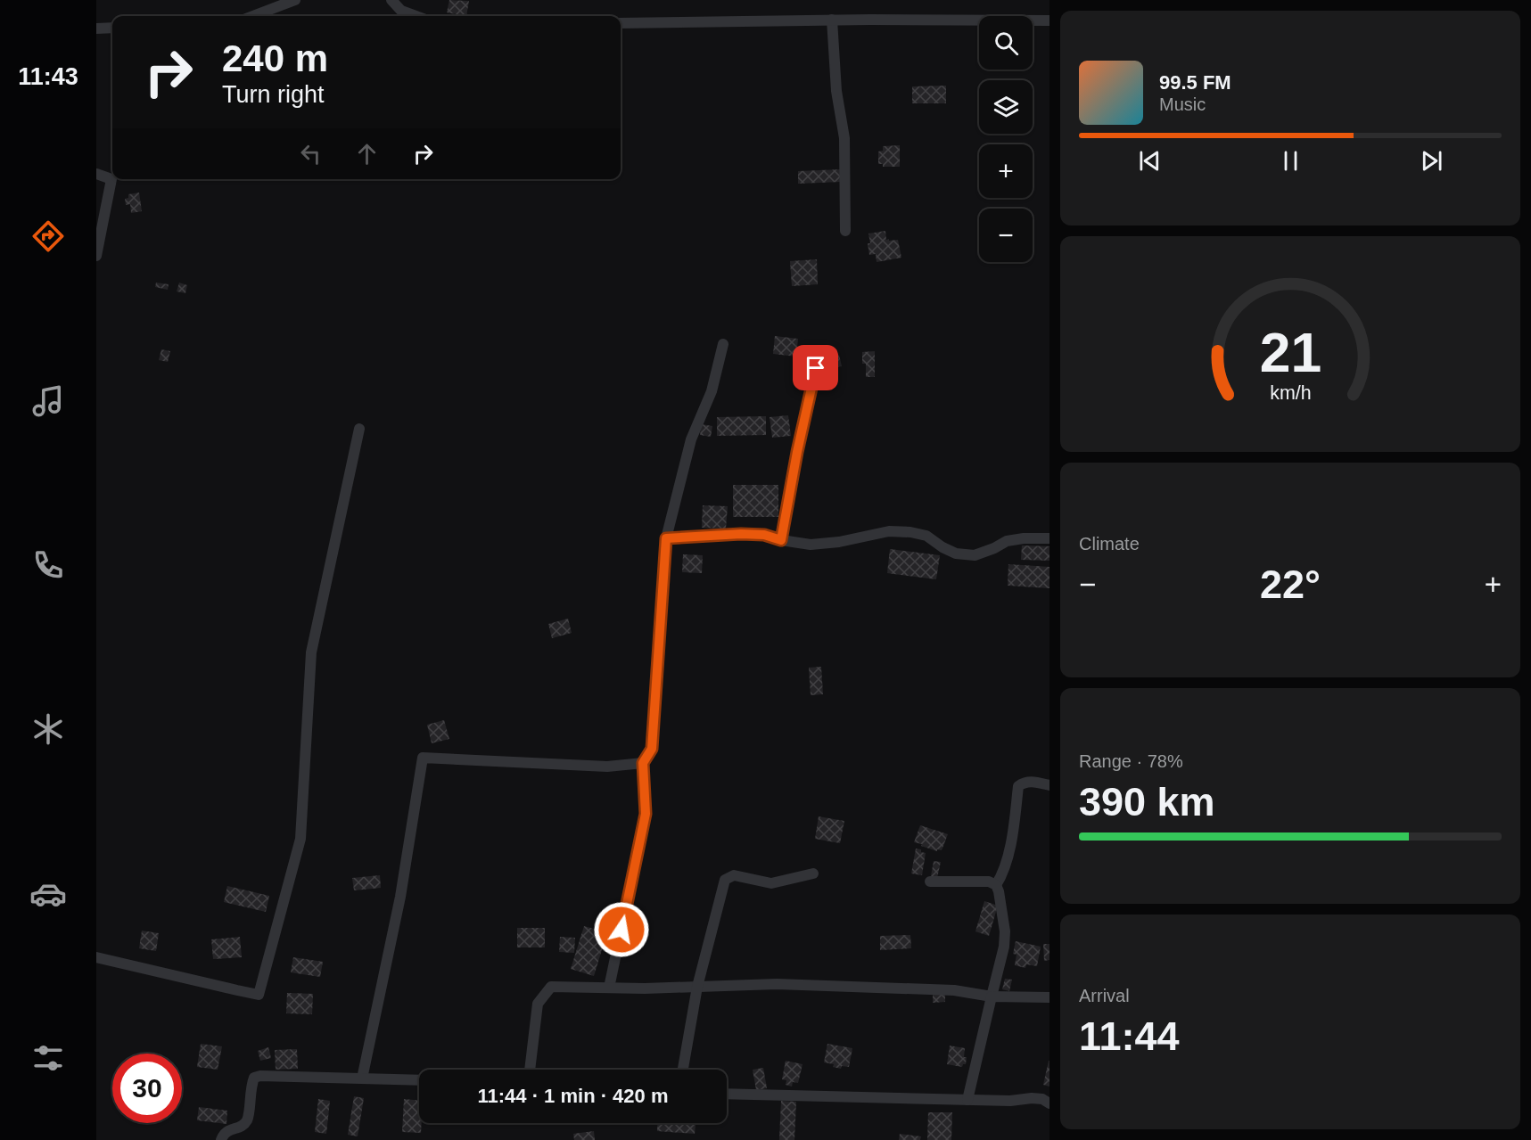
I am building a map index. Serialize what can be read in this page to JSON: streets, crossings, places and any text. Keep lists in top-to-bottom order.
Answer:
{
  "page": {
    "tabs": "11:43",
    "map_buttons": ["+", "−"],
    "turn": ["240 m", "Turn right"],
    "song": ["99.5 FM", "Music"],
    "tile": [
      "Climate",
      ["Range · 78%", "390 km"],
      ["Arrival", "11:44"]
    ],
    "heat": ["−", "22°", "+"],
    "limit": "30",
    "trip": "11:44 · 1 min · 420 m",
    "gauge": ["21", "km/h"]
  }
}
